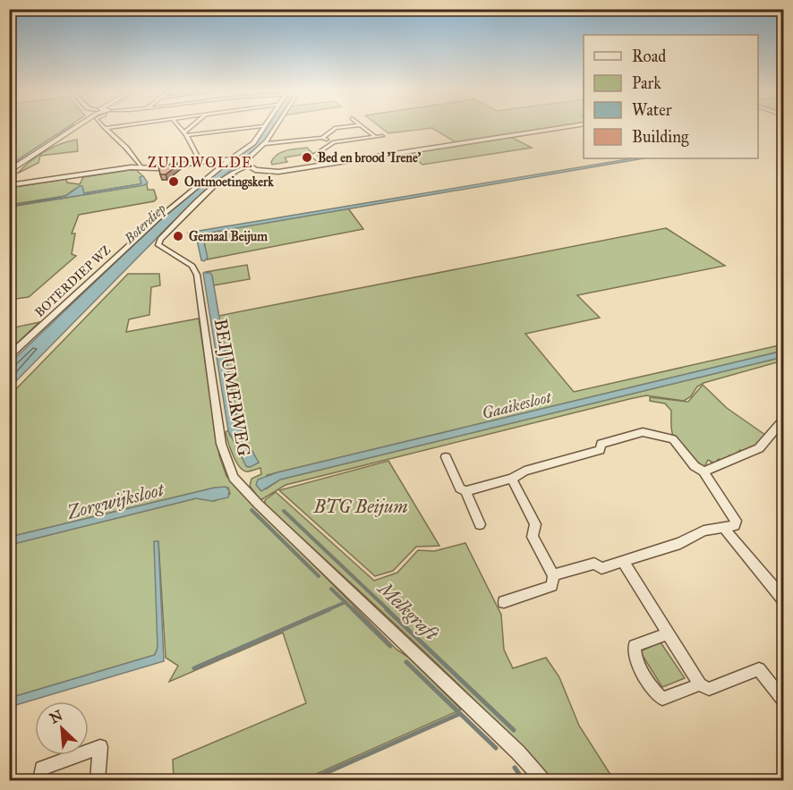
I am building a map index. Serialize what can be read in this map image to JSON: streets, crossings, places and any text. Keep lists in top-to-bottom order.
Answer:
{
  "streets": {
    "street": ["BOTERDIEP WZ", "BEIJUMERWEG"]
  },
  "districts": ["ZUIDWOLDE"],
  "water": [
    "Boterdiep",
    "Gaaikesloot",
    "Zorgwijksloot",
    "Melkgraft"
  ],
  "parks": ["BTG Beijum"],
  "places": ["Bed en brood 'Irene'", "Ontmoetingskerk", "Gemaal Beijum"],
  "legend": [
    "Road",
    "Park",
    "Water",
    "Building"
  ],
  "north": "top left"
}
